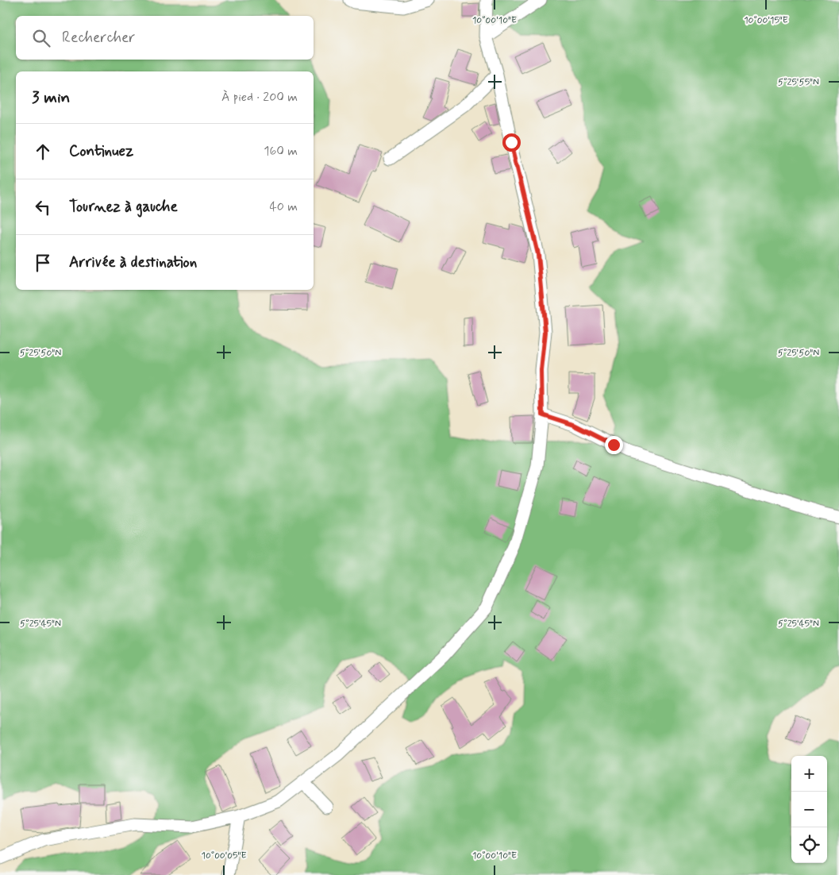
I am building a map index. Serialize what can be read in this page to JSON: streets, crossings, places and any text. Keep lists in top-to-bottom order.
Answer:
{
  "page": {
    "search": "Rechercher",
    "heading": ["3 min", "À pied · 200 m"],
    "list": [
      ["Continuez", "160 m"],
      ["Tournez à gauche", "40 m"],
      "Arrivée à destination"
    ],
    "map_buttons": ["+", "−"]
  },
  "coordinates": [
    "10°00'10\"E",
    "10°00'15\"E",
    "5°25'55\"N",
    "5°25'50\"N",
    "5°25'45\"N",
    "10°00'05\"E"
  ]
}
